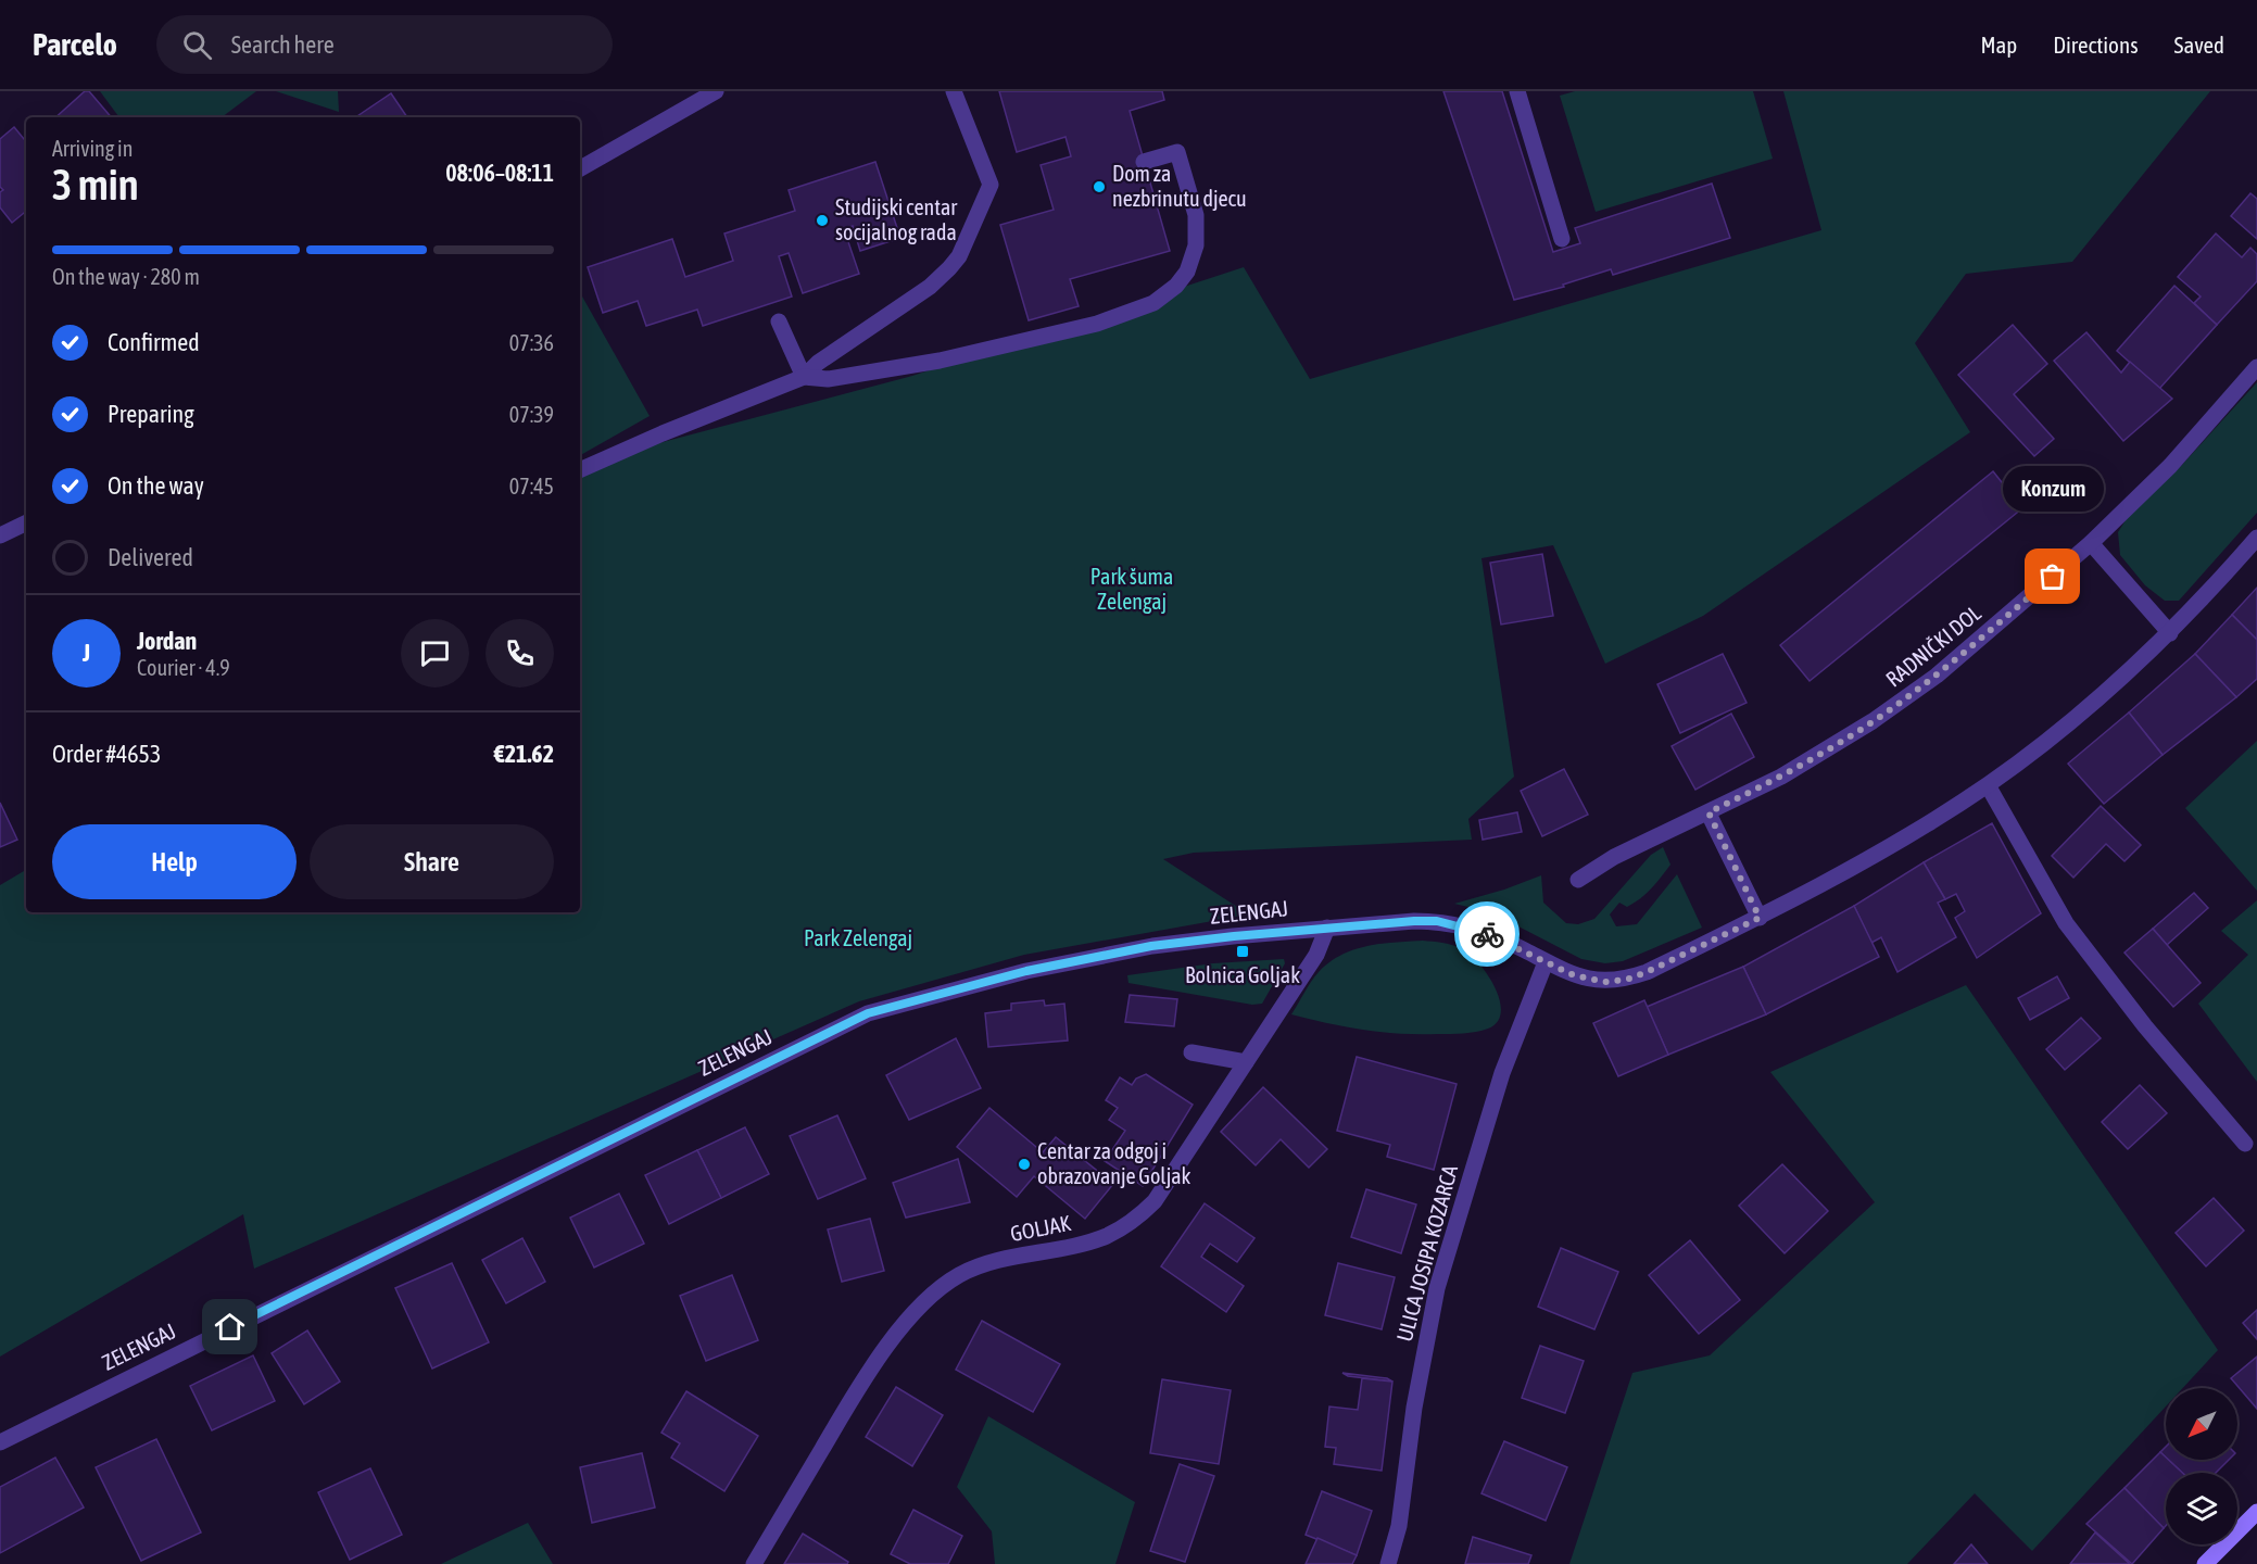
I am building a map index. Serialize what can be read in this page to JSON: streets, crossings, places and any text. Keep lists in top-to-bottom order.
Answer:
{
  "streets": {
    "street": [
      "RADNIČKI DOL",
      "ZELENGAJ",
      "GOLJAK",
      "ULICA JOSIPA KOZARCA"
    ]
  },
  "crossings": [
    ["ZELENGAJ", "GOLJAK"],
    ["ZELENGAJ", "ULICA JOSIPA KOZARCA"]
  ],
  "parks": ["Park šuma Zelengaj", "Park Zelengaj"],
  "places": {
    "other": [
      "Dom za nezbrinutu djecu",
      "Studijski centar socijalnog rada",
      "Konzum",
      "Centar za odgoj i obrazovanje Goljak"
    ],
    "transit": ["Bolnica Goljak"]
  },
  "north": "bottom left",
  "page": {
    "header": "Parcelo",
    "search": "Search here",
    "nav": ["Map", "Directions", "Saved"],
    "heading": ["3 min", "Arriving in", "08:06–08:11"],
    "panel": [
      "Jordan",
      "Courier · 4.9",
      "Order #4653",
      "€21.62"
    ],
    "bar": "On the way · 280 m",
    "list": [
      ["Confirmed", "07:36"],
      ["Preparing", "07:39"],
      ["On the way", "07:45"],
      "Delivered"
    ],
    "bubble": "Konzum",
    "round": "J",
    "buttons": ["Help", "Share"]
  }
}
